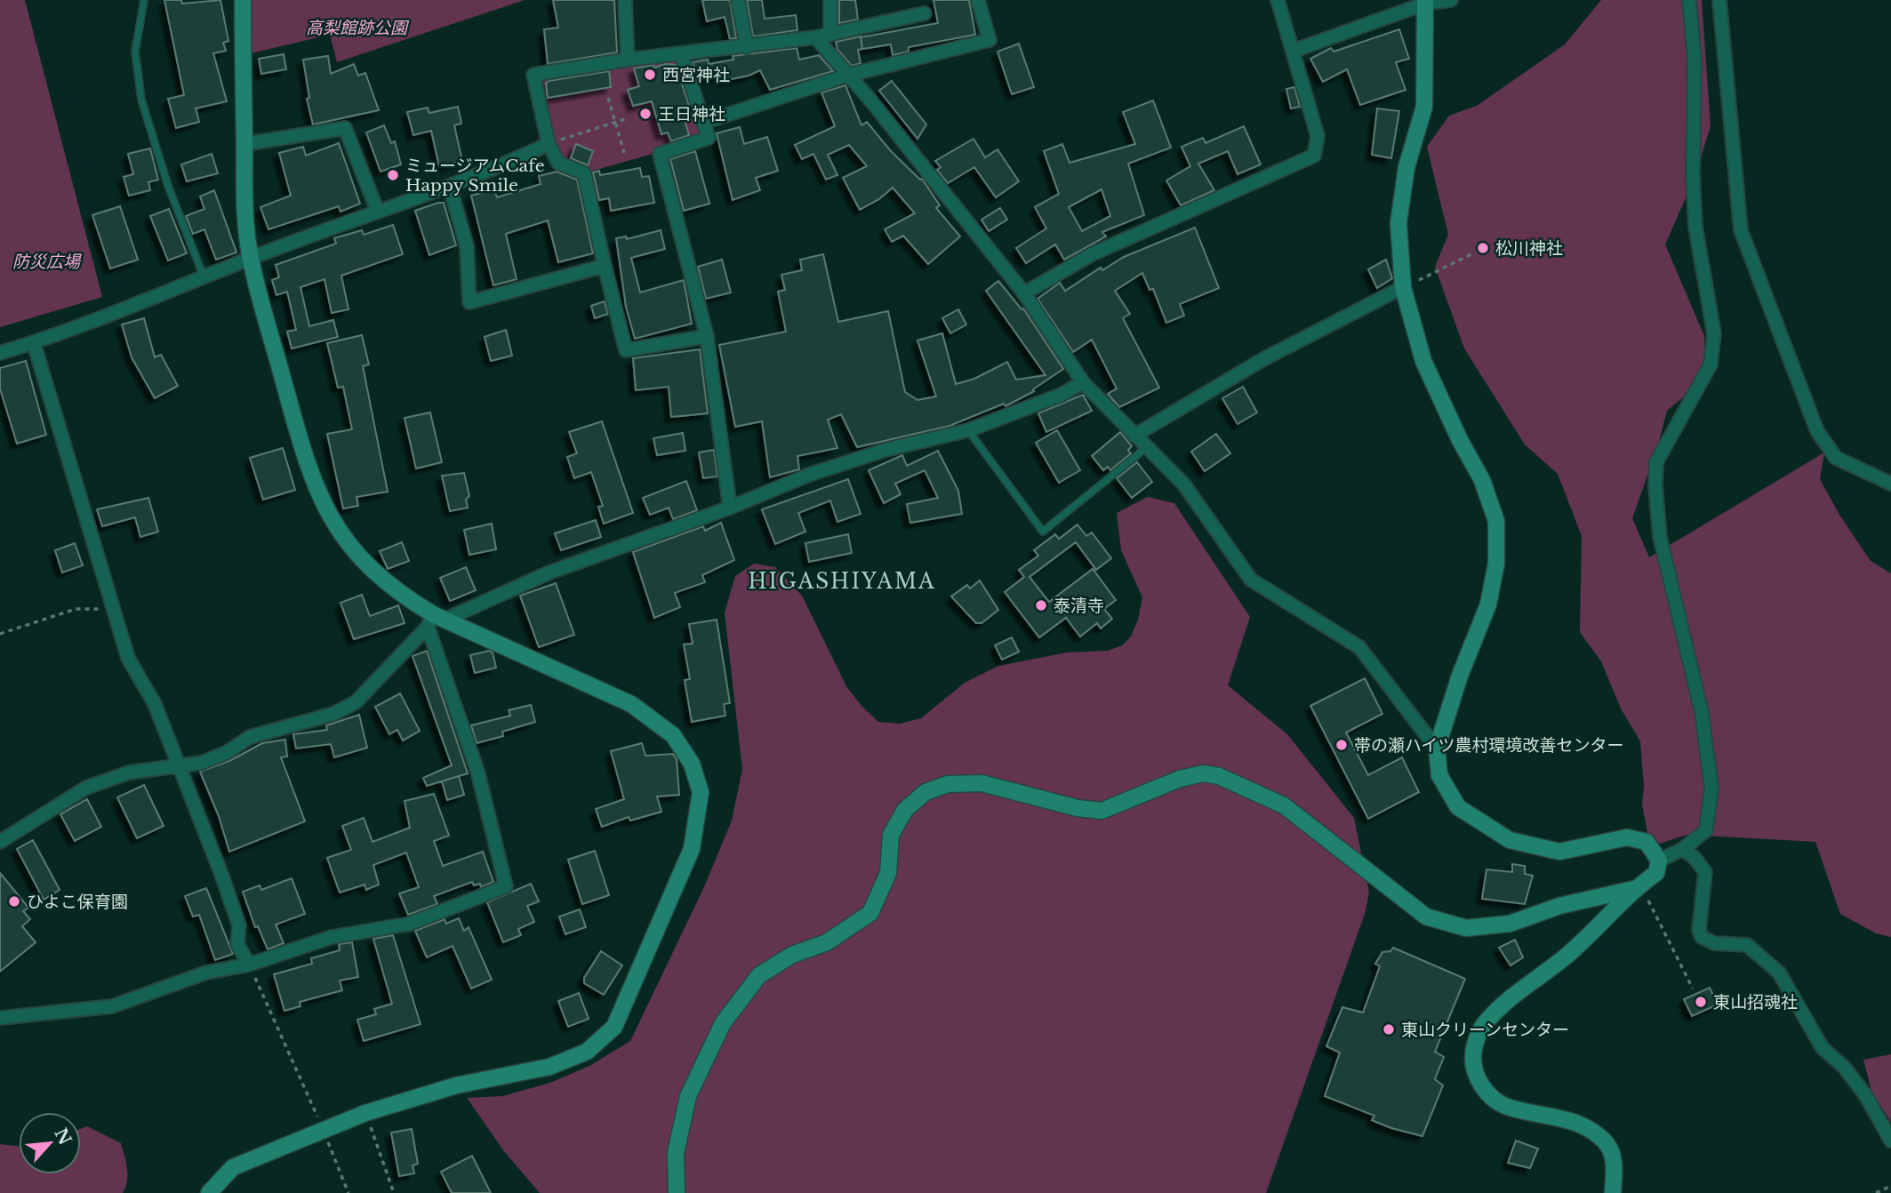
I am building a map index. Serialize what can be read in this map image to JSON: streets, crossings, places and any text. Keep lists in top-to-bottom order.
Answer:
{
  "districts": ["HIGASHIYAMA"],
  "parks": ["高梨館跡公園", "防災広場"],
  "places": [
    "西宮神社",
    "王日神社",
    "ミュージアムCafe Happy Smile",
    "松川神社",
    "泰清寺",
    "帯の瀬ハイツ農村環境改善センター",
    "ひよこ保育園",
    "東山招魂社",
    "東山クリーンセンター"
  ],
  "north": "top right"
}
